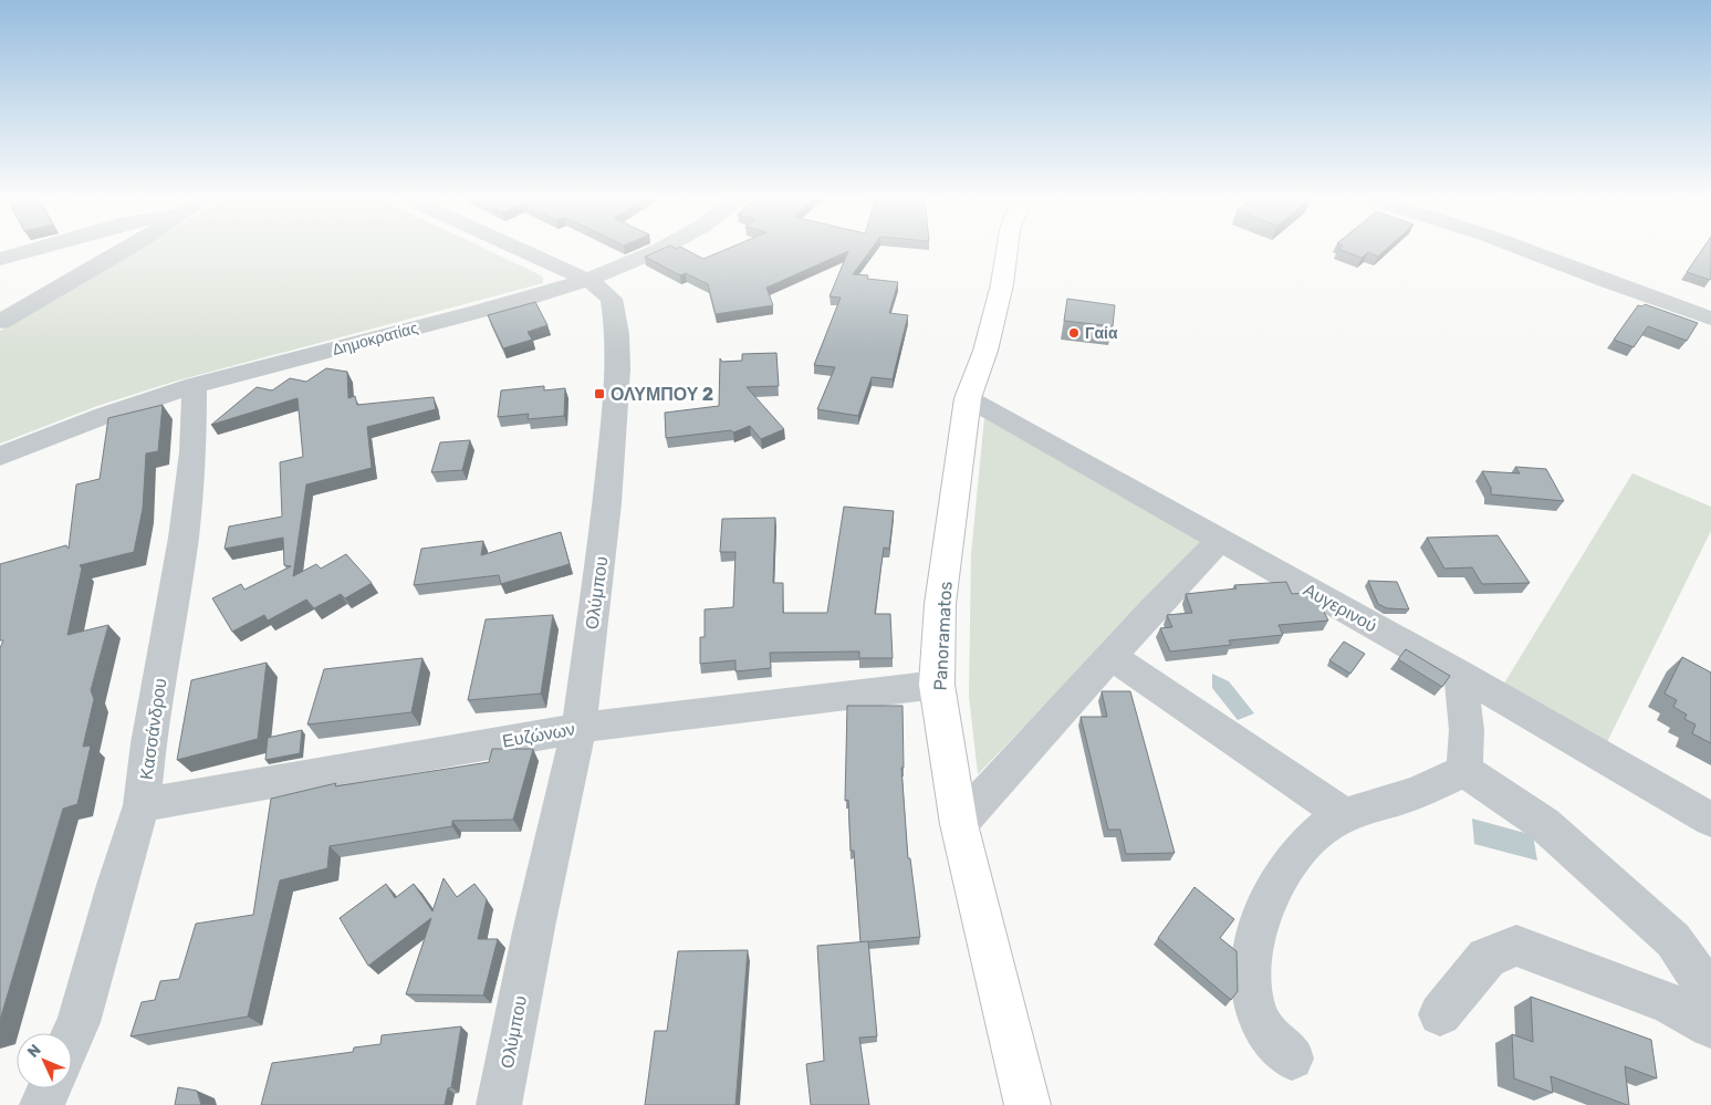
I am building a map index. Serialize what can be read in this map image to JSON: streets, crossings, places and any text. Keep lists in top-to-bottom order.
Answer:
{
  "streets": {
    "main road": ["Panoramatos"],
    "street": [
      "Δημοκρατίας",
      "Ολύμπου",
      "Αυγερινού",
      "Κασσάνδρου",
      "Ευζώνων"
    ]
  },
  "crossings": [
    ["Δημοκρατίας", "Ολύμπου"],
    ["Δημοκρατίας", "Κασσάνδρου"],
    ["Ολύμπου", "Ευζώνων"],
    ["Αυγερινού", "Panoramatos"],
    ["Panoramatos", "Ευζώνων"],
    ["Κασσάνδρου", "Ευζώνων"]
  ],
  "places": {
    "other": ["Γαία"],
    "transit": ["ΟΛΥΜΠΟΥ 2"]
  },
  "north": "top left"
}
